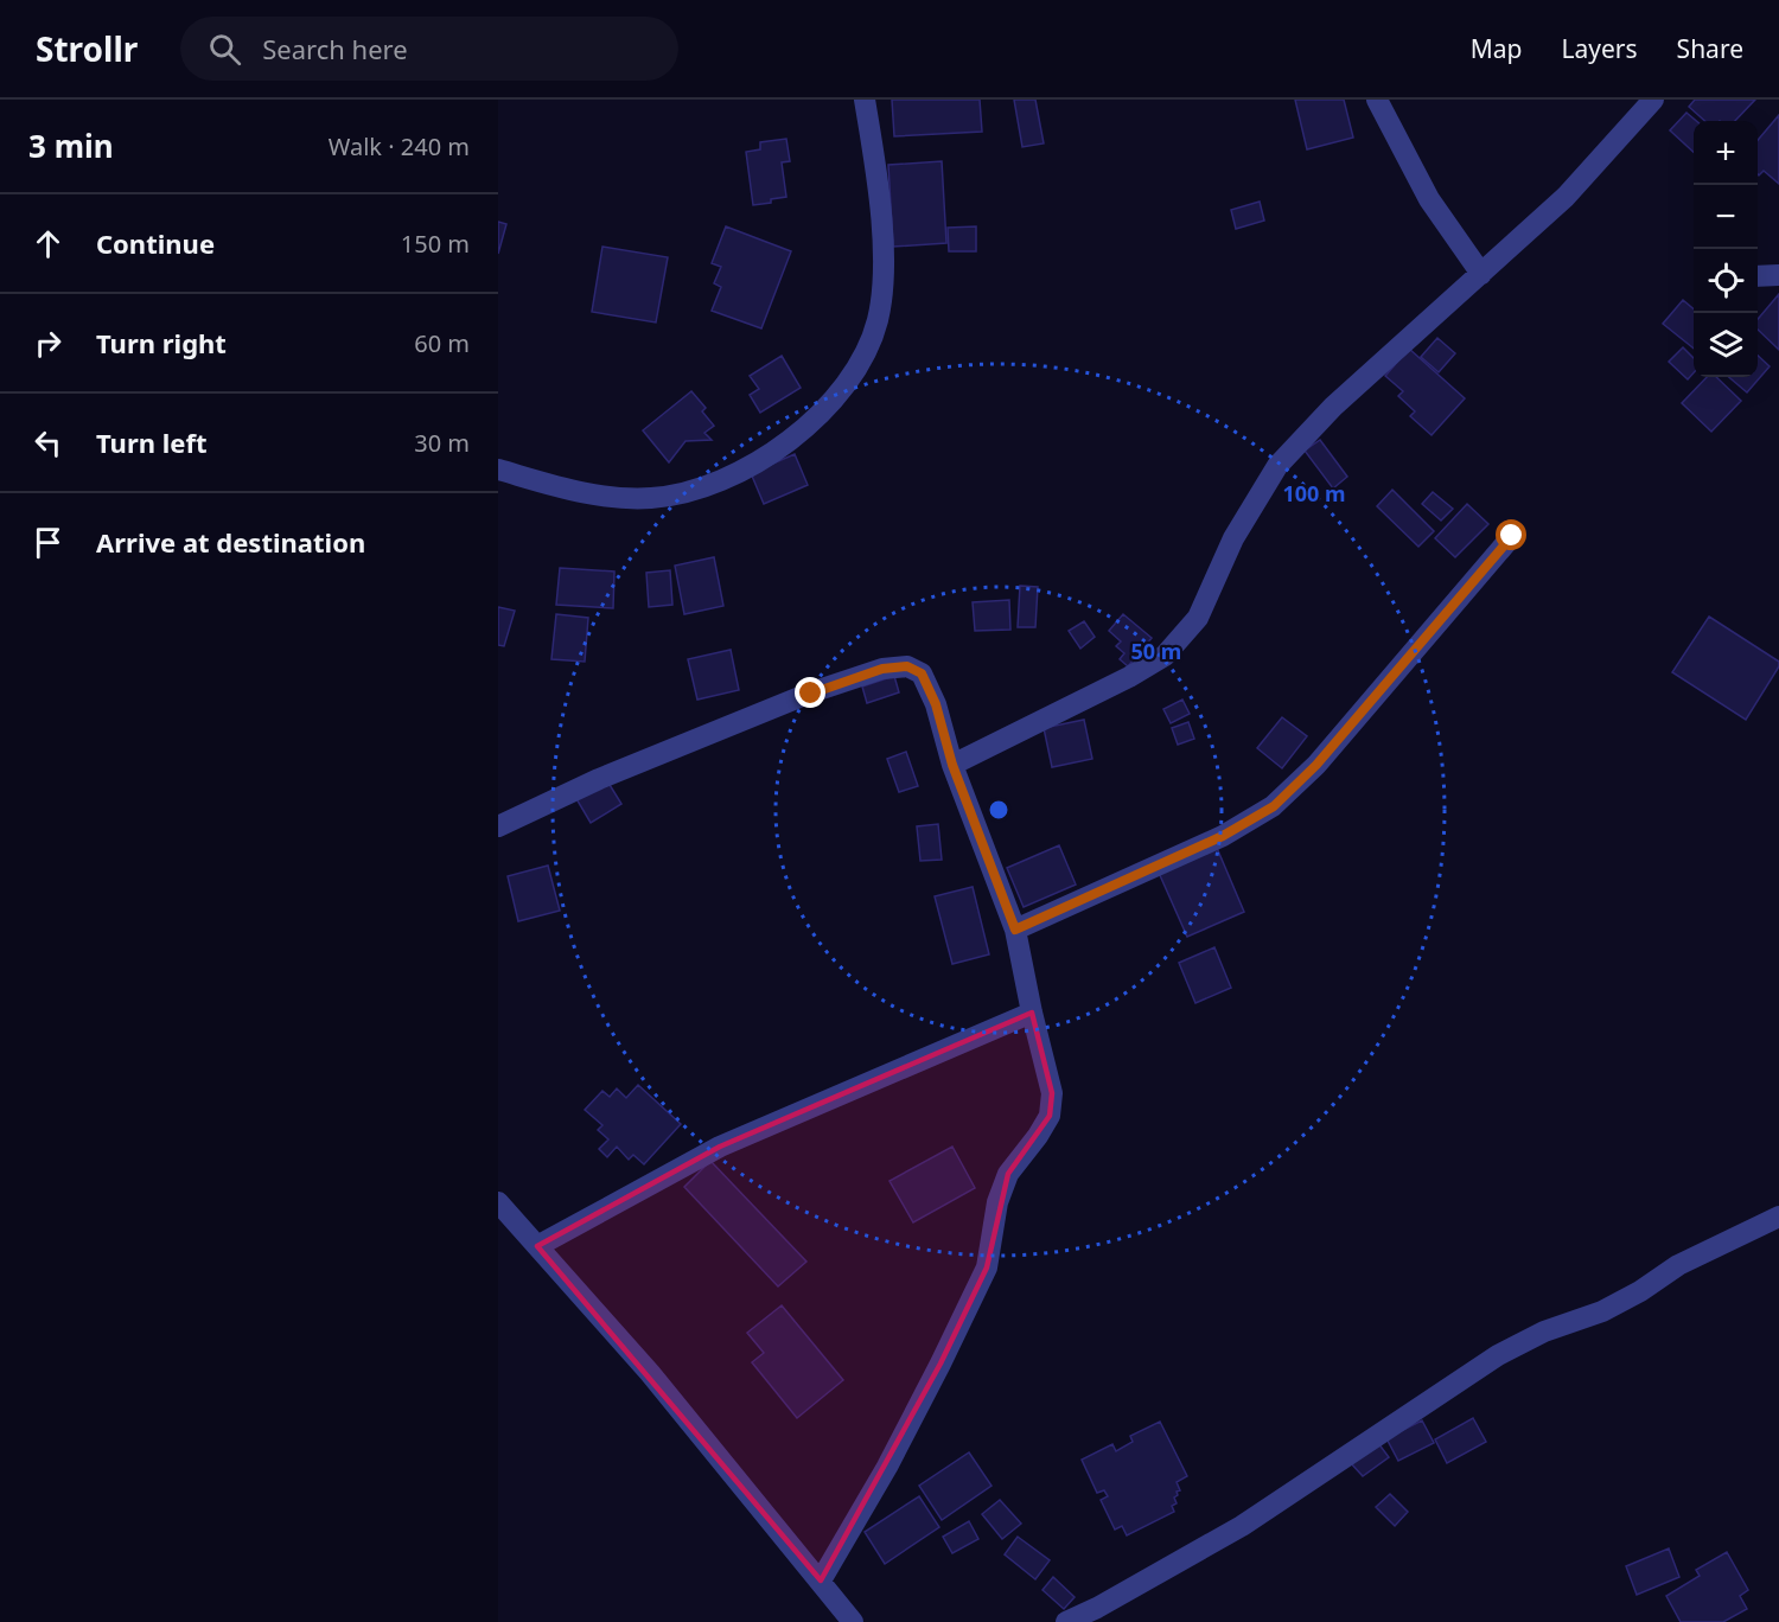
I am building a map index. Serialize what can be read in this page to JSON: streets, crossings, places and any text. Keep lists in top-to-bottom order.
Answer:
{
  "page": {
    "header": "Strollr",
    "search": "Search here",
    "nav": ["Map", "Layers", "Share"],
    "heading": ["3 min", "Walk · 240 m"],
    "map_buttons": ["+", "−"],
    "list": [
      ["Continue", "150 m"],
      ["Turn right", "60 m"],
      ["Turn left", "30 m"],
      "Arrive at destination"
    ]
  },
  "rings": ["100 m", "50 m"]
}
